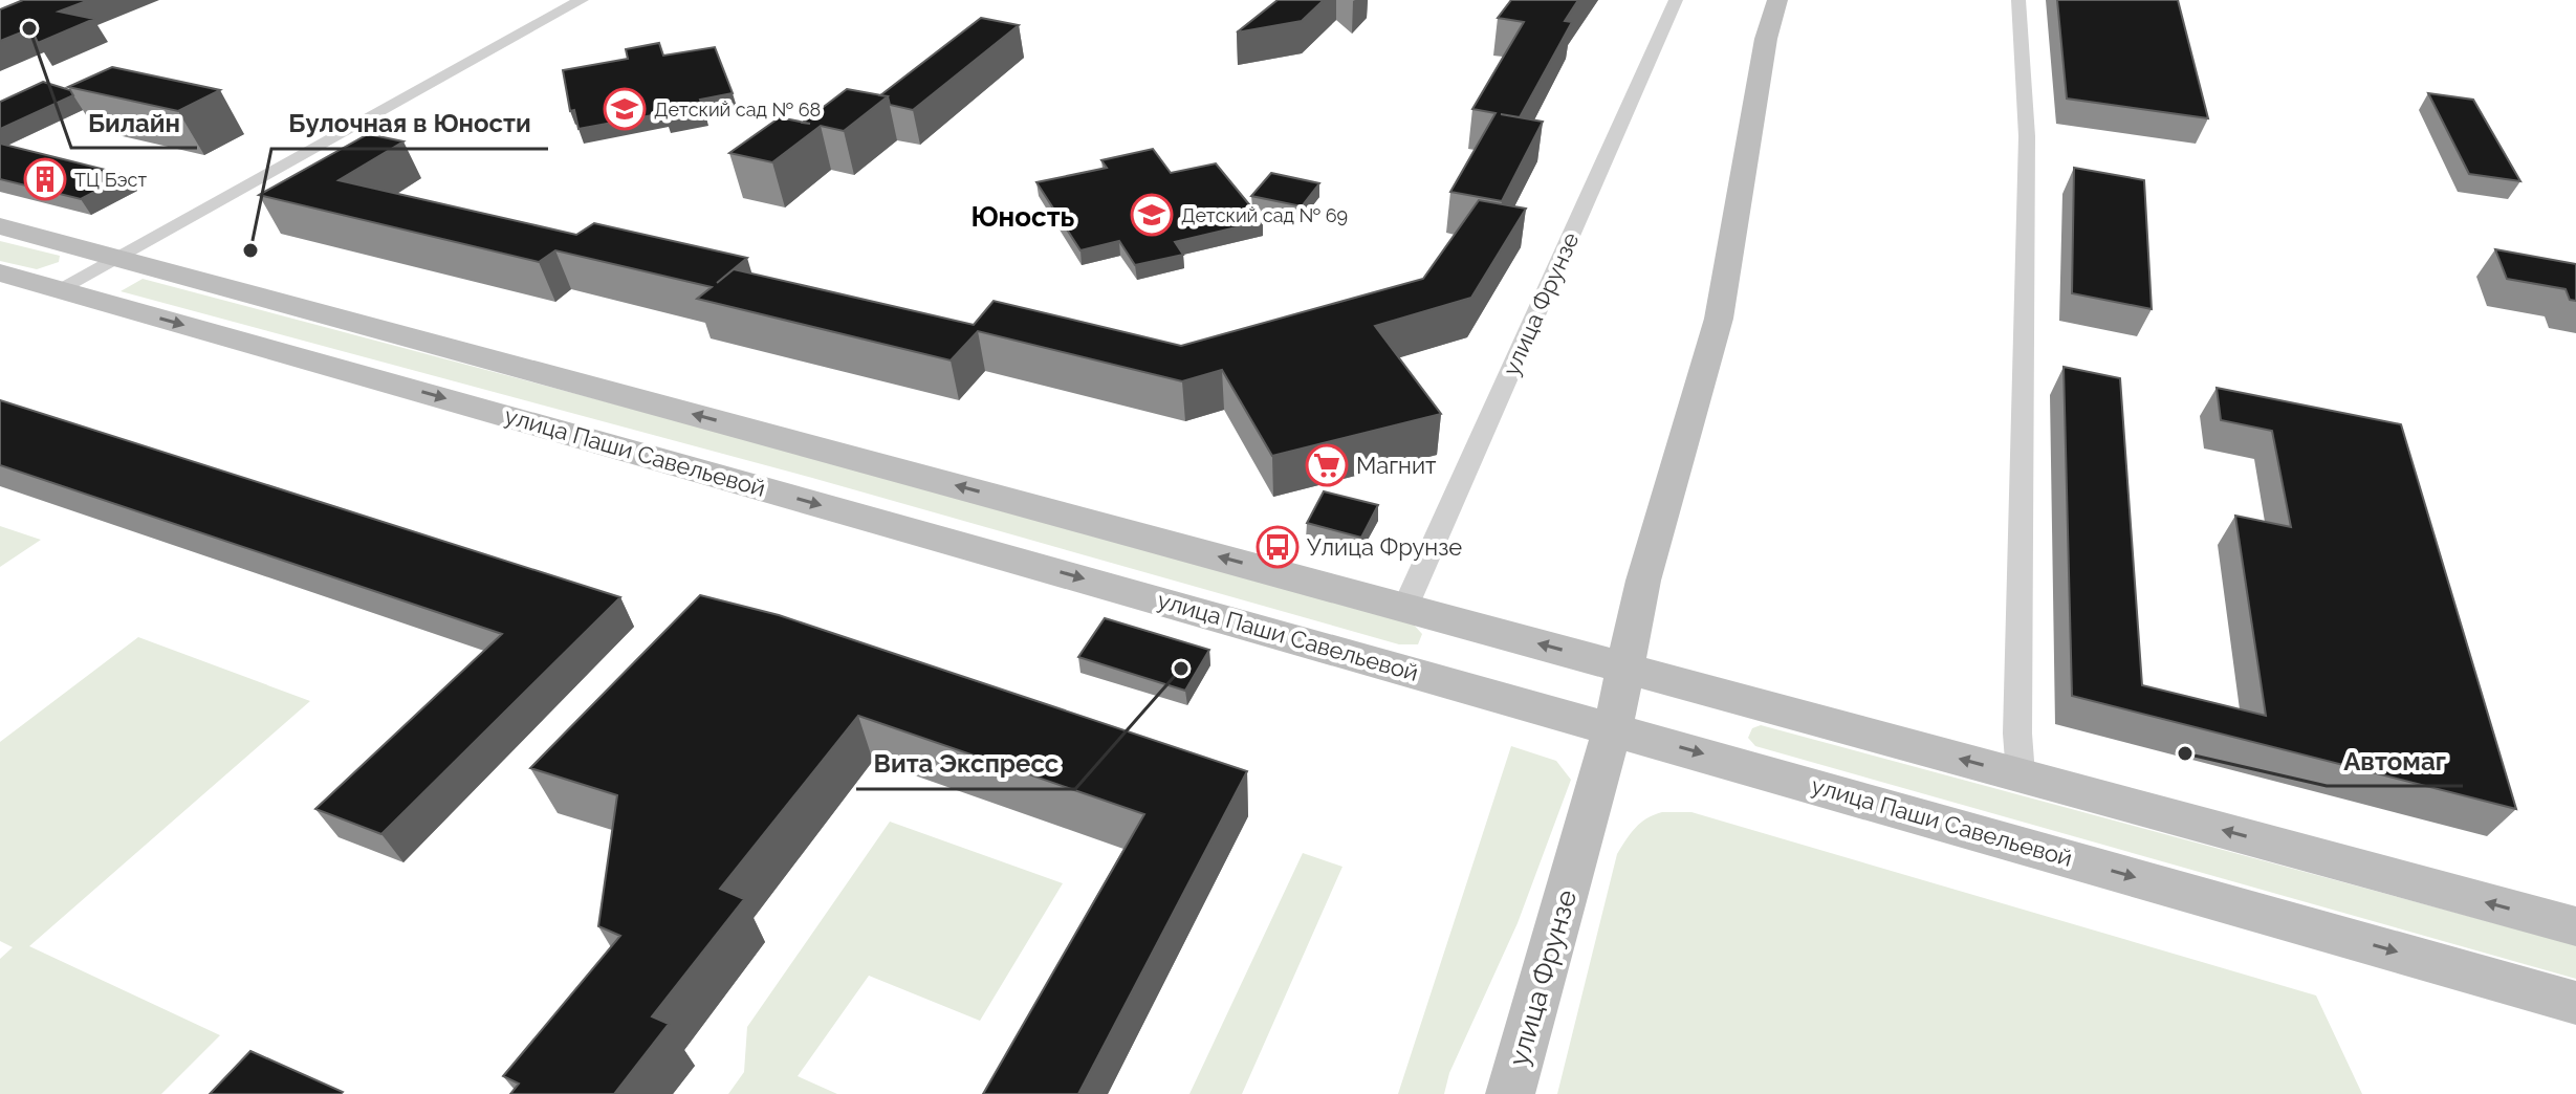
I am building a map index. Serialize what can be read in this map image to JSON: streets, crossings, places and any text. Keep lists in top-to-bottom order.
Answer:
{
  "streets": {
    "main road": ["улица Фрунзе", "улица Паши Савельевой"]
  },
  "crossings": [
    ["улица Фрунзе", "улица Паши Савельевой"]
  ],
  "districts": ["Юность"],
  "places": {
    "other": [
      "Билайн",
      "Булочная в Юности",
      "Вита Экспресс",
      "Автомаг"
    ],
    "school or university": ["Детский сад № 68", "Детский сад № 69"],
    "building": ["ТЦ Бэст"],
    "supermarket": ["Магнит"],
    "bus stop": ["Улица Фрунзе"]
  }
}
